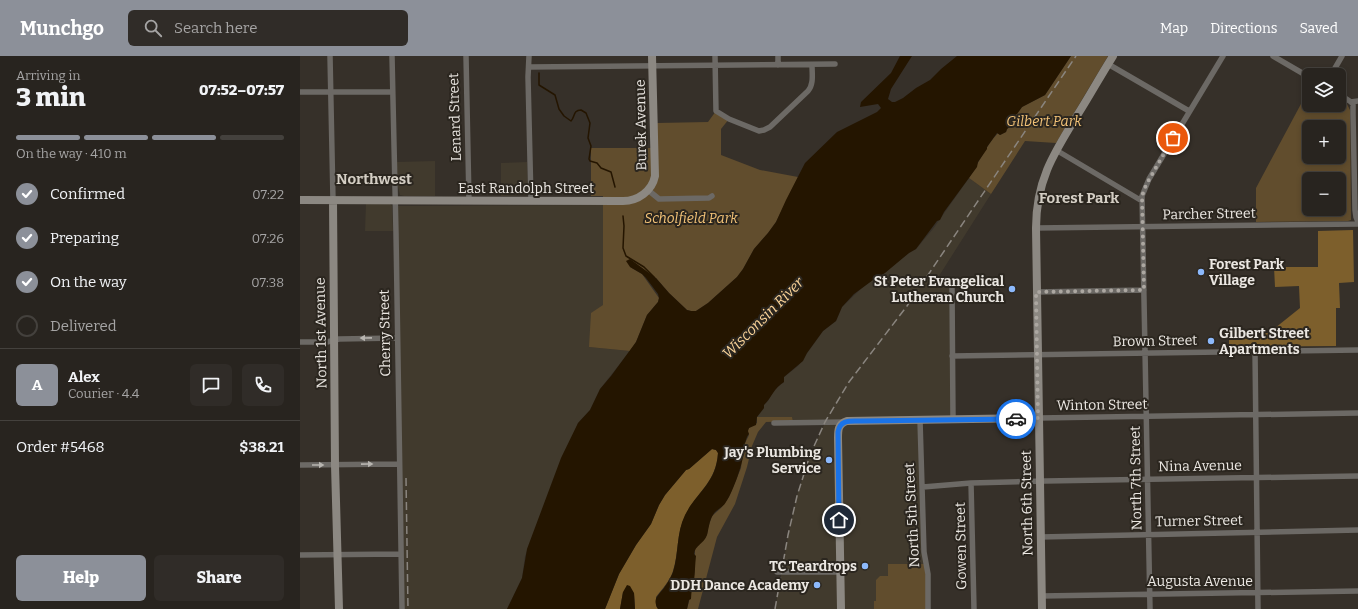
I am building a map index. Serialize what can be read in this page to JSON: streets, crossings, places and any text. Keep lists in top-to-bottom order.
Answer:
{
  "streets": {
    "street": [
      "Lenard Street",
      "Burek Avenue",
      "East Randolph Street",
      "Parcher Street",
      "North 1st Avenue",
      "Cherry Street",
      "Brown Street",
      "Winton Street",
      "Nina Avenue",
      "North 7th Street",
      "North 6th Street",
      "North 5th Street",
      "Turner Street",
      "Gowen Street",
      "Augusta Avenue"
    ]
  },
  "crossings": [
    ["Lenard Street", "East Randolph Street"],
    ["Burek Avenue", "East Randolph Street"],
    ["East Randolph Street", "North 1st Avenue"],
    ["East Randolph Street", "Cherry Street"],
    ["Parcher Street", "North 7th Street"],
    ["Parcher Street", "North 6th Street"],
    ["Brown Street", "North 7th Street"],
    ["Brown Street", "North 6th Street"],
    ["Winton Street", "North 7th Street"],
    ["Winton Street", "North 6th Street"],
    ["Winton Street", "North 5th Street"],
    ["Nina Avenue", "North 7th Street"],
    ["Nina Avenue", "North 6th Street"],
    ["Nina Avenue", "North 5th Street"],
    ["Nina Avenue", "Gowen Street"],
    ["North 7th Street", "Turner Street"],
    ["North 7th Street", "Augusta Avenue"],
    ["North 6th Street", "Turner Street"],
    ["North 6th Street", "Augusta Avenue"]
  ],
  "districts": ["Northwest", "Forest Park"],
  "water": ["Wisconsin River"],
  "parks": ["Gilbert Park", "Scholfield Park"],
  "places": [
    "Forest Park Village",
    "St Peter Evangelical Lutheran Church",
    "Gilbert Street Apartments",
    "Jay's Plumbing Service",
    "TC Teardrops",
    "DDH Dance Academy"
  ],
  "page": {
    "header": "Munchgo",
    "search": "Search here",
    "nav": ["Map", "Directions", "Saved"],
    "heading": ["3 min", "Arriving in", "07:52–07:57"],
    "panel": [
      "Alex",
      "Courier · 4.4",
      "Order #5468",
      "$38.21"
    ],
    "map_buttons": ["+", "−"],
    "bar": "On the way · 410 m",
    "list": [
      ["Confirmed", "07:22"],
      ["Preparing", "07:26"],
      ["On the way", "07:38"],
      "Delivered"
    ],
    "round": "A",
    "buttons": ["Help", "Share"]
  }
}
